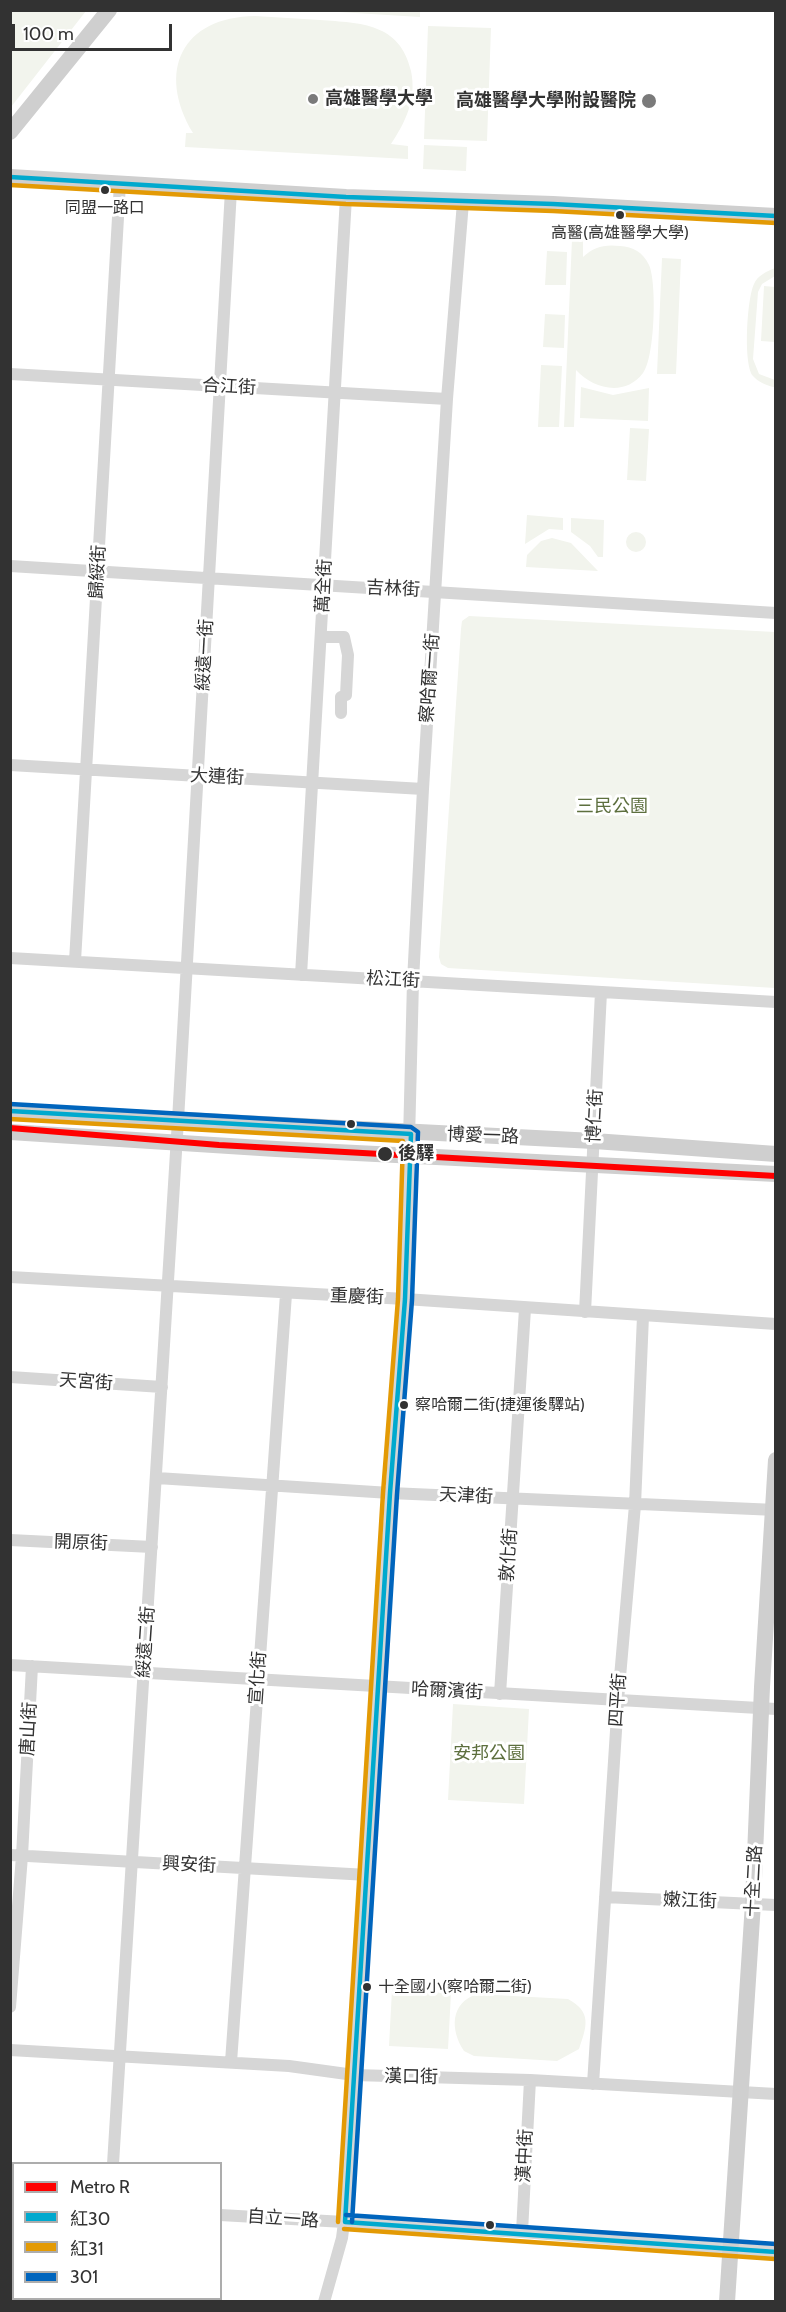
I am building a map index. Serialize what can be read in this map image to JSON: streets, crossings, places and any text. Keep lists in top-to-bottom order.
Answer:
{
  "streets": {
    "street": [
      "合江街",
      "歸綏街",
      "萬全街",
      "吉林街",
      "綏遠一街",
      "察哈爾一街",
      "大連街",
      "松江街",
      "博仁街",
      "博愛一路",
      "重慶街",
      "天宮街",
      "天津街",
      "開原街",
      "敦化街",
      "綏遠二街",
      "宣化街",
      "哈爾濱街",
      "四平街",
      "唐山街",
      "興安街",
      "十全二路",
      "嫩江街",
      "漢口街",
      "漢中街",
      "自立一路"
    ]
  },
  "crossings": [
    ["合江街", "歸綏街"],
    ["合江街", "萬全街"],
    ["合江街", "綏遠一街"],
    ["合江街", "察哈爾一街"],
    ["歸綏街", "吉林街"],
    ["歸綏街", "大連街"],
    ["歸綏街", "松江街"],
    ["萬全街", "吉林街"],
    ["萬全街", "大連街"],
    ["萬全街", "松江街"],
    ["吉林街", "綏遠一街"],
    ["吉林街", "察哈爾一街"],
    ["綏遠一街", "大連街"],
    ["綏遠一街", "松江街"],
    ["綏遠一街", "博愛一路"],
    ["綏遠一街", "綏遠二街"],
    ["察哈爾一街", "大連街"],
    ["察哈爾一街", "松江街"],
    ["察哈爾一街", "博愛一路"],
    ["察哈爾一街", "重慶街"],
    ["察哈爾一街", "天津街"],
    ["察哈爾一街", "哈爾濱街"],
    ["察哈爾一街", "興安街"],
    ["察哈爾一街", "漢口街"],
    ["察哈爾一街", "自立一路"],
    ["松江街", "博仁街"],
    ["博仁街", "博愛一路"],
    ["博仁街", "重慶街"],
    ["博愛一路", "綏遠二街"],
    ["重慶街", "敦化街"],
    ["重慶街", "綏遠二街"],
    ["重慶街", "宣化街"],
    ["重慶街", "四平街"],
    ["天宮街", "綏遠二街"],
    ["天津街", "敦化街"],
    ["天津街", "綏遠二街"],
    ["天津街", "宣化街"],
    ["天津街", "四平街"],
    ["天津街", "十全二路"],
    ["開原街", "綏遠二街"],
    ["敦化街", "哈爾濱街"],
    ["綏遠二街", "哈爾濱街"],
    ["綏遠二街", "興安街"],
    ["綏遠二街", "漢口街"],
    ["宣化街", "哈爾濱街"],
    ["宣化街", "興安街"],
    ["宣化街", "漢口街"],
    ["哈爾濱街", "四平街"],
    ["哈爾濱街", "唐山街"],
    ["哈爾濱街", "十全二路"],
    ["四平街", "嫩江街"],
    ["四平街", "漢口街"],
    ["唐山街", "興安街"],
    ["十全二路", "嫩江街"],
    ["十全二路", "漢口街"],
    ["十全二路", "自立一路"],
    ["漢口街", "漢中街"],
    ["漢中街", "自立一路"]
  ],
  "parks": ["三民公園", "安邦公園"],
  "places": [
    "高雄醫學大學",
    "高雄醫學大學附設醫院",
    "同盟一路口",
    "高醫(高雄醫學大學)",
    "後驛",
    "察哈爾二街(捷運後驛站)",
    "十全國小(察哈爾二街)"
  ],
  "lines": [
    "transit line 紅30",
    "transit line 紅31",
    "transit line 301",
    "metro line R"
  ],
  "legend": [
    "Metro R",
    "紅30",
    "紅31",
    "301"
  ],
  "scale_bar": "100 m"
}
